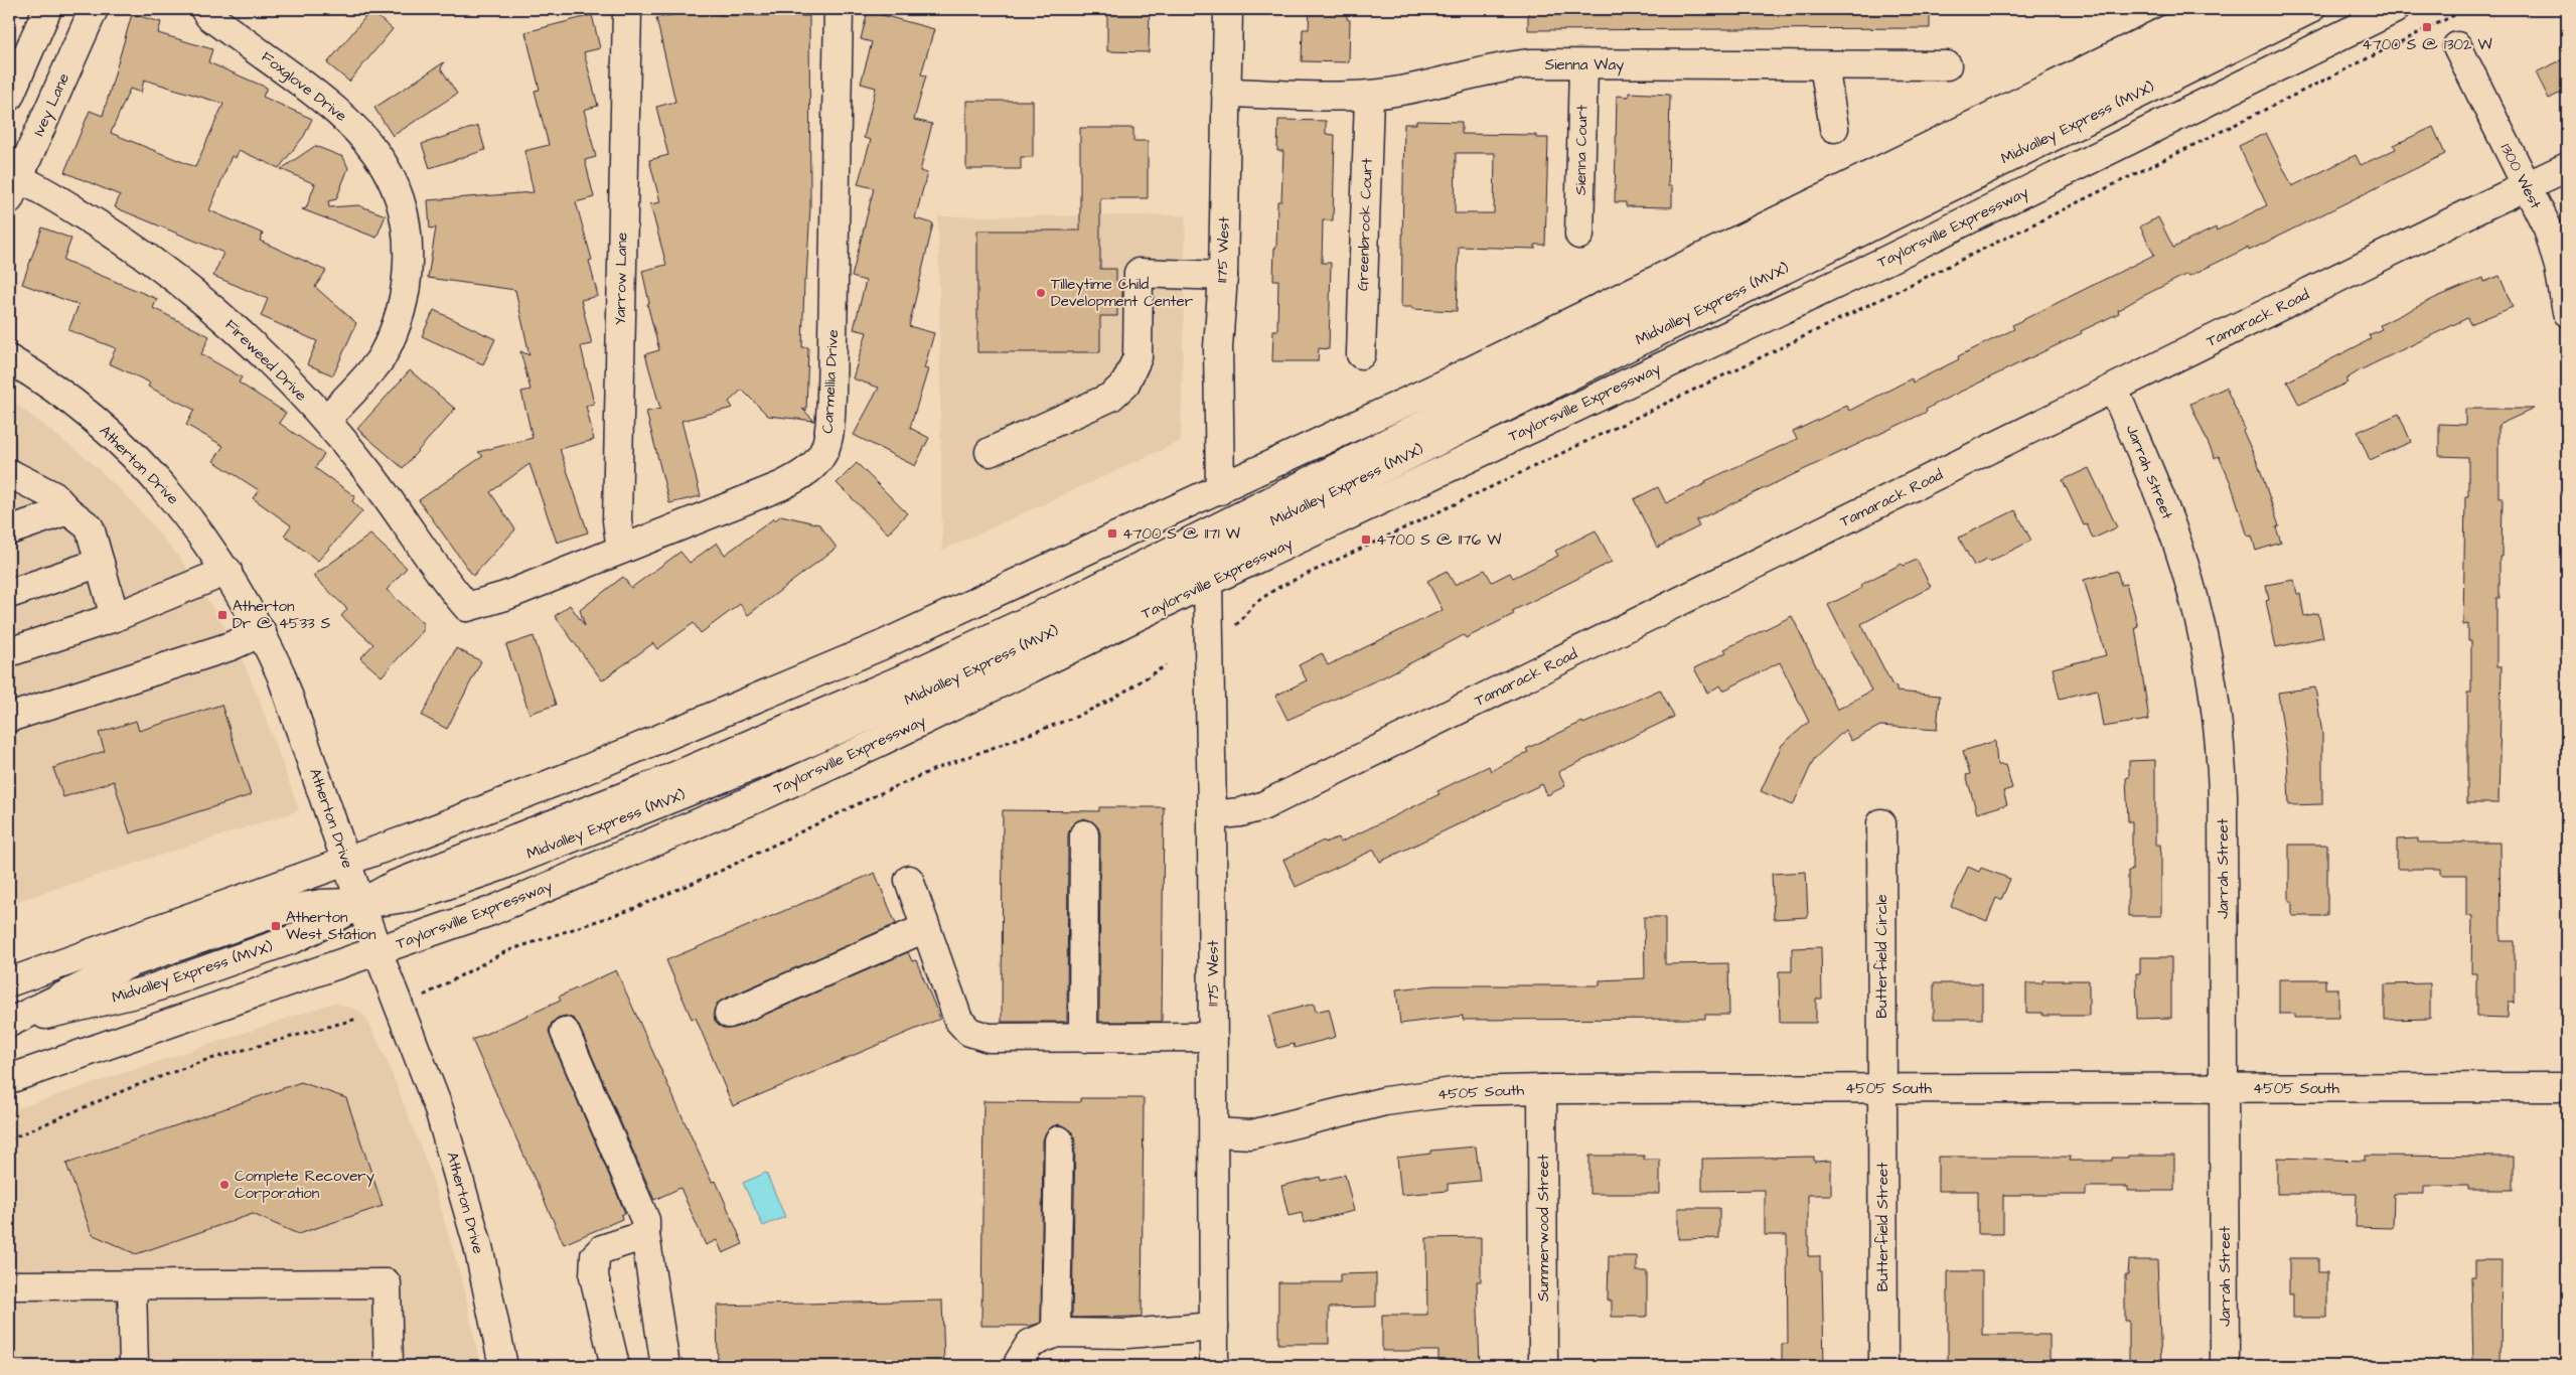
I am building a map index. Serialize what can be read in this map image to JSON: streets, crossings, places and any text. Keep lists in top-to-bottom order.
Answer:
{
  "streets": {
    "street": [
      "Sienna Way",
      "Foxglove Drive",
      "Ivey Lane",
      "Midvalley Express (MVX)",
      "Sienna Court",
      "1300 West",
      "Greenbrook Court",
      "Taylorsville Expressway",
      "1175 West",
      "Yarrow Lane",
      "Tamarack Road",
      "Fireweed Drive",
      "Carmellia Drive",
      "Atherton Drive",
      "Jarrah Street",
      "Butterfield Circle",
      "4505 South",
      "Butterfield Street",
      "Summerwood Street"
    ]
  },
  "crossings": [
    ["Sienna Way", "Sienna Court"],
    ["Sienna Way", "Greenbrook Court"],
    ["Sienna Way", "1175 West"],
    ["Foxglove Drive", "Fireweed Drive"],
    ["Ivey Lane", "Fireweed Drive"],
    ["Midvalley Express (MVX)", "Atherton Drive"],
    ["1300 West", "Tamarack Road"],
    ["Taylorsville Expressway", "1175 West"],
    ["Taylorsville Expressway", "Atherton Drive"],
    ["1175 West", "Tamarack Road"],
    ["1175 West", "4505 South"],
    ["Yarrow Lane", "Carmellia Drive"],
    ["Tamarack Road", "Jarrah Street"],
    ["Fireweed Drive", "Carmellia Drive"],
    ["Jarrah Street", "4505 South"],
    ["Butterfield Circle", "4505 South"],
    ["Butterfield Circle", "Butterfield Street"],
    ["4505 South", "Butterfield Street"],
    ["4505 South", "Summerwood Street"]
  ],
  "places": {
    "transit": [
      "4700 S @ 1302 W",
      "4700 S @ 1171 W",
      "4700 S @ 1176 W",
      "Atherton Dr @ 4533 S",
      "Atherton West Station"
    ],
    "other": ["Tilleytime Child Development Center", "Complete Recovery Corporation"]
  }
}
